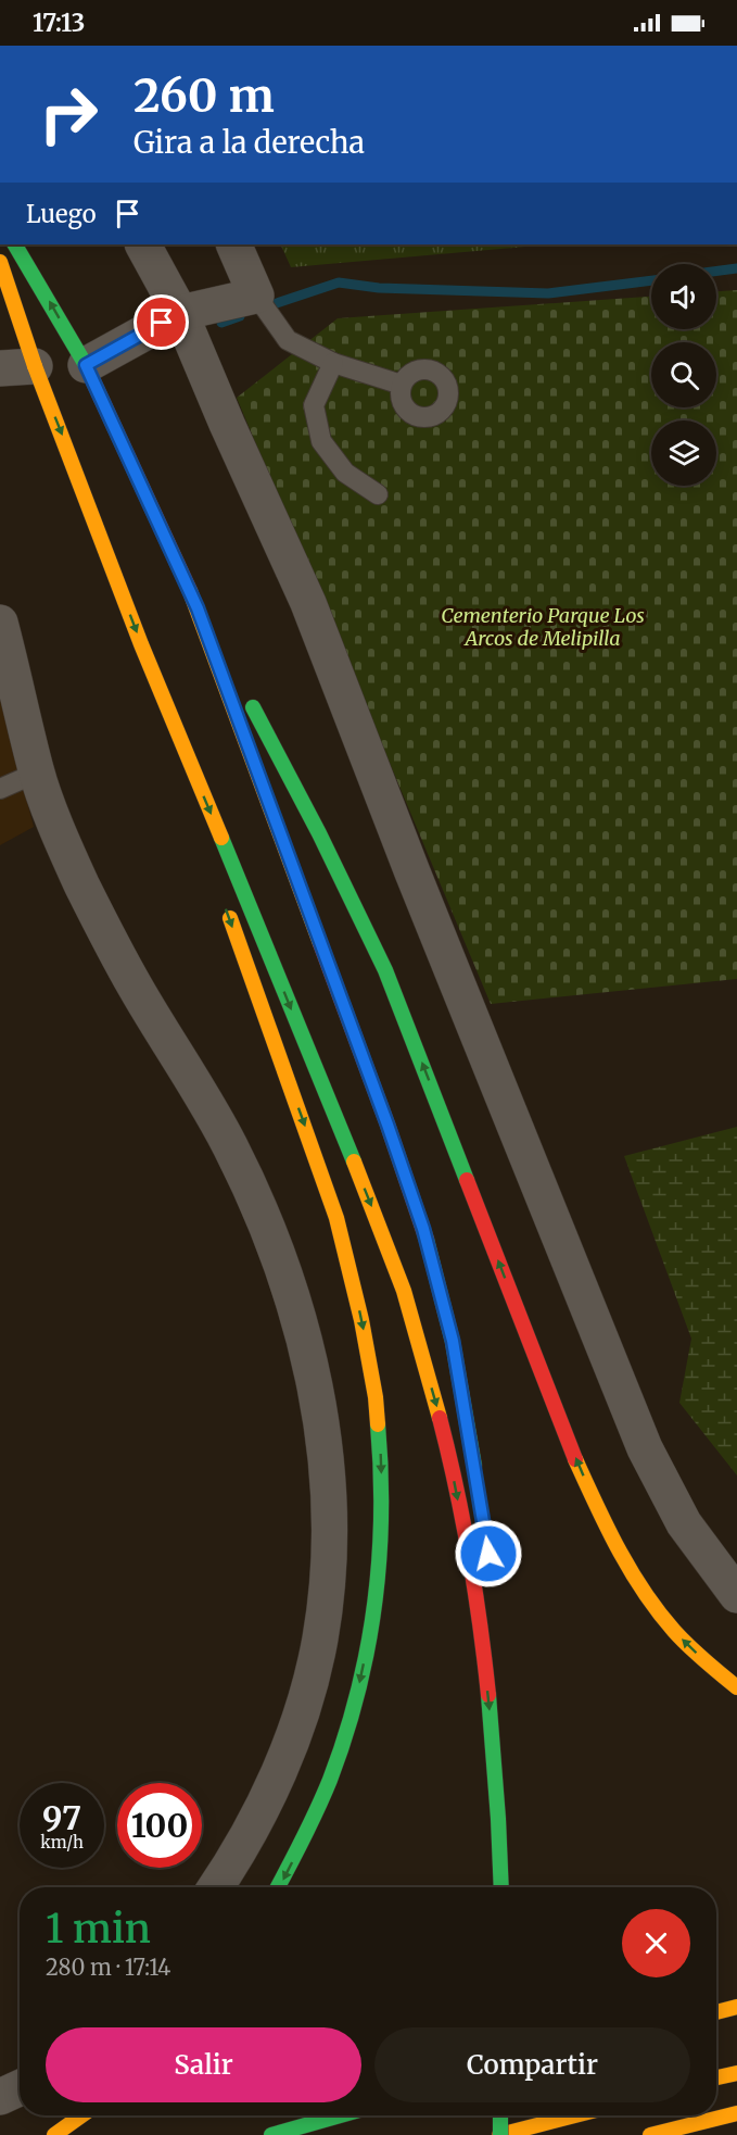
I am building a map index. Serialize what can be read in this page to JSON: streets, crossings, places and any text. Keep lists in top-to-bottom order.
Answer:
{
  "parks": ["Cementerio Parque Los Arcos de Melipilla"],
  "page": {
    "status": "17:13",
    "turn": ["260 m", "Gira a la derecha"],
    "then": "Luego",
    "speed": "97 km/h",
    "limit": "100",
    "heading": ["1 min", "280 m · 17:14"],
    "buttons": ["Salir", "Compartir"]
  }
}
